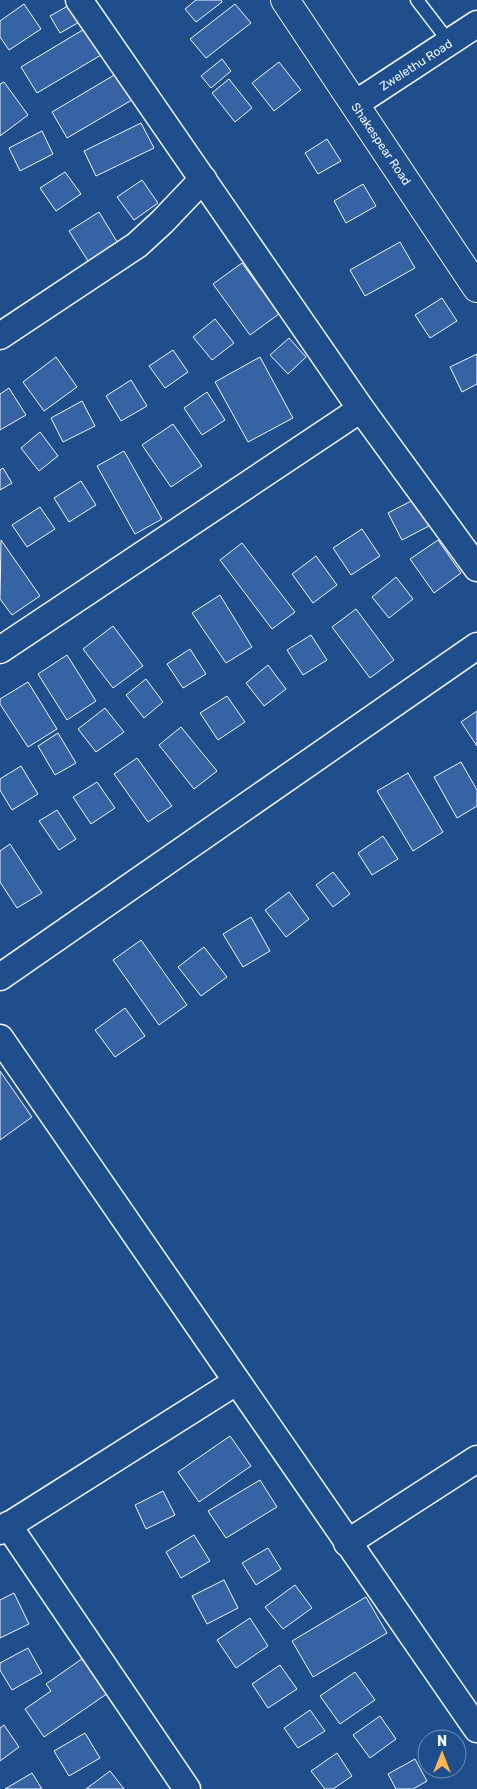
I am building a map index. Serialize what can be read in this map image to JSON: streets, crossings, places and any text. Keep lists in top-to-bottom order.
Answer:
{
  "streets": {
    "street": ["Zwelethu Road", "Shakespear Road"]
  },
  "crossings": [
    ["Zwelethu Road", "Shakespear Road"]
  ],
  "north": "top"
}
